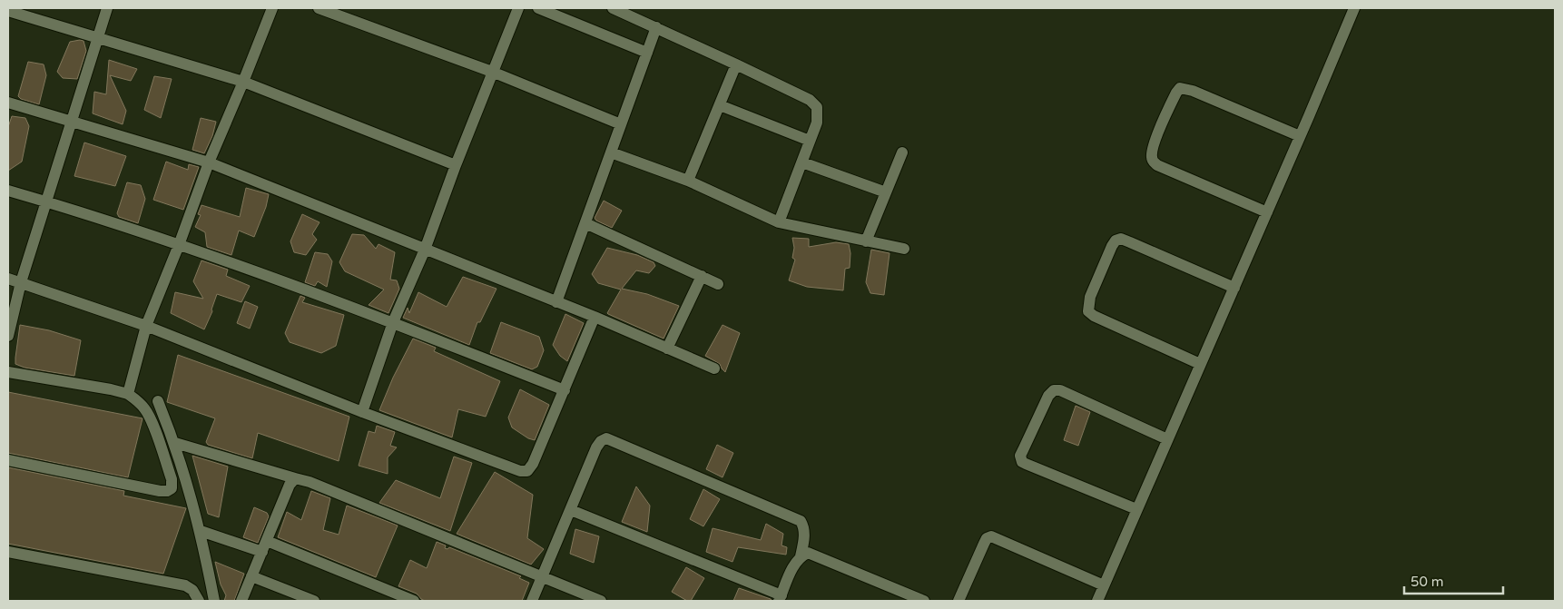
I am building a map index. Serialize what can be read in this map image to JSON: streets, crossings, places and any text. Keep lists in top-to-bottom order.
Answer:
{
  "scale_bar": "50 m"
}
